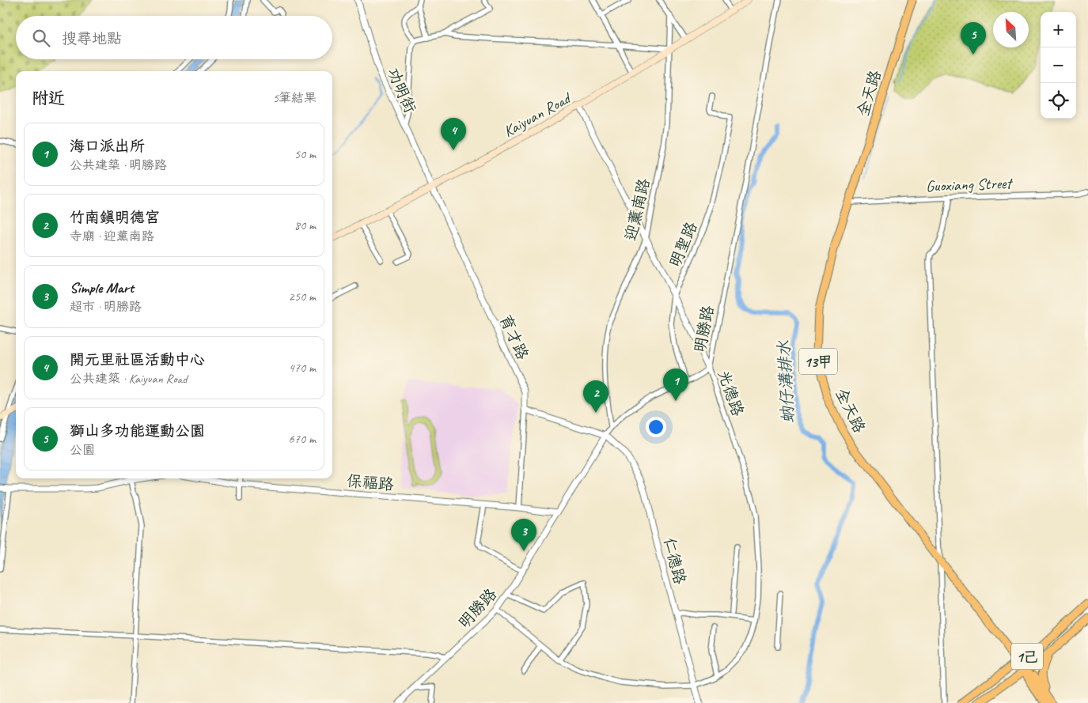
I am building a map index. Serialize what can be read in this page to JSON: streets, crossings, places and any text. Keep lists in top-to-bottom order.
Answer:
{
  "streets": {
    "main road": [
      "全天路",
      "Kaiyuan Road",
      "13甲",
      "1己"
    ],
    "street": [
      "功明街",
      "Guoxiang Street",
      "迎薰南路",
      "明聖路",
      "明勝路",
      "育才路",
      "光德路",
      "保福路",
      "仁德路"
    ]
  },
  "crossings": [
    ["功明街", "Kaiyuan Road"],
    ["功明街", "育才路"],
    ["全天路", "Guoxiang Street"],
    ["全天路", "13甲"],
    ["全天路", "1己"],
    ["Kaiyuan Road", "迎薰南路"],
    ["Kaiyuan Road", "育才路"],
    ["Kaiyuan Road", "光德路"],
    ["迎薰南路", "明勝路"],
    ["迎薰南路", "光德路"],
    ["明聖路", "明勝路"],
    ["明聖路", "光德路"],
    ["明勝路", "光德路"],
    ["明勝路", "保福路"],
    ["明勝路", "仁德路"],
    ["育才路", "保福路"],
    ["13甲", "1己"],
    ["光德路", "仁德路"]
  ],
  "water": ["蚋仔溝排水"],
  "north": "top left",
  "page": {
    "map_buttons": ["+", "−"],
    "search": "搜尋地點",
    "pins": [
      "5",
      "4",
      "1",
      "2",
      "3"
    ],
    "heading": ["附近", "5筆結果"],
    "list": [
      {
        "mark": "1",
        "name": "海口派出所",
        "note": "公共建築 · 明勝路",
        "value": "50 m"
      },
      {
        "mark": "2",
        "name": "竹南鎮明德宮",
        "note": "寺廟 · 迎薰南路",
        "value": "80 m"
      },
      {
        "mark": "3",
        "name": "Simple Mart",
        "note": "超市 · 明勝路",
        "value": "250 m"
      },
      {
        "mark": "4",
        "name": "開元里社區活動中心",
        "note": "公共建築 · Kaiyuan Road",
        "value": "470 m"
      },
      {
        "mark": "5",
        "name": "獅山多功能運動公園",
        "note": "公園",
        "value": "670 m"
      }
    ]
  }
}
